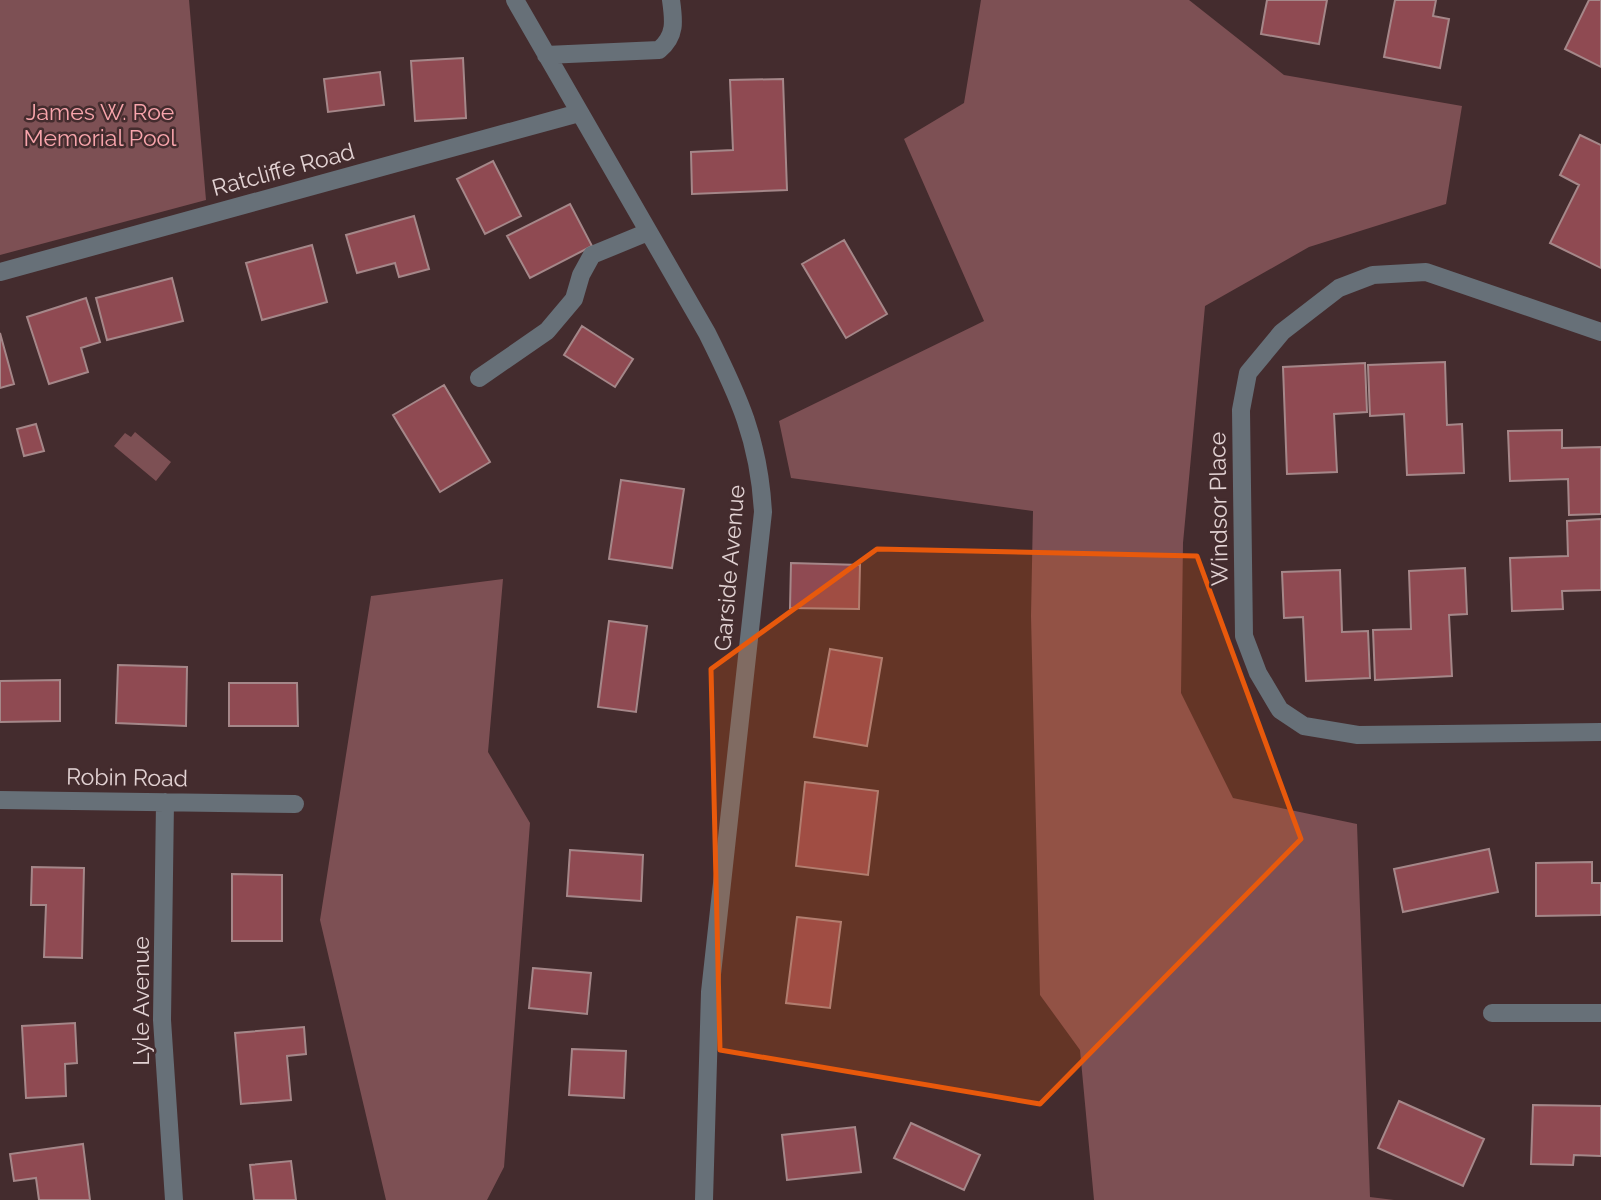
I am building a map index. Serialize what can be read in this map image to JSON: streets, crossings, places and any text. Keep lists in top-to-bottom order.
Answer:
{
  "streets": {
    "street": [
      "Ratcliffe Road",
      "Windsor Place",
      "Garside Avenue",
      "Robin Road",
      "Lyle Avenue"
    ]
  },
  "crossings": [
    ["Ratcliffe Road", "Garside Avenue"],
    ["Robin Road", "Lyle Avenue"]
  ],
  "parks": ["James W. Roe Memorial Pool"]
}
